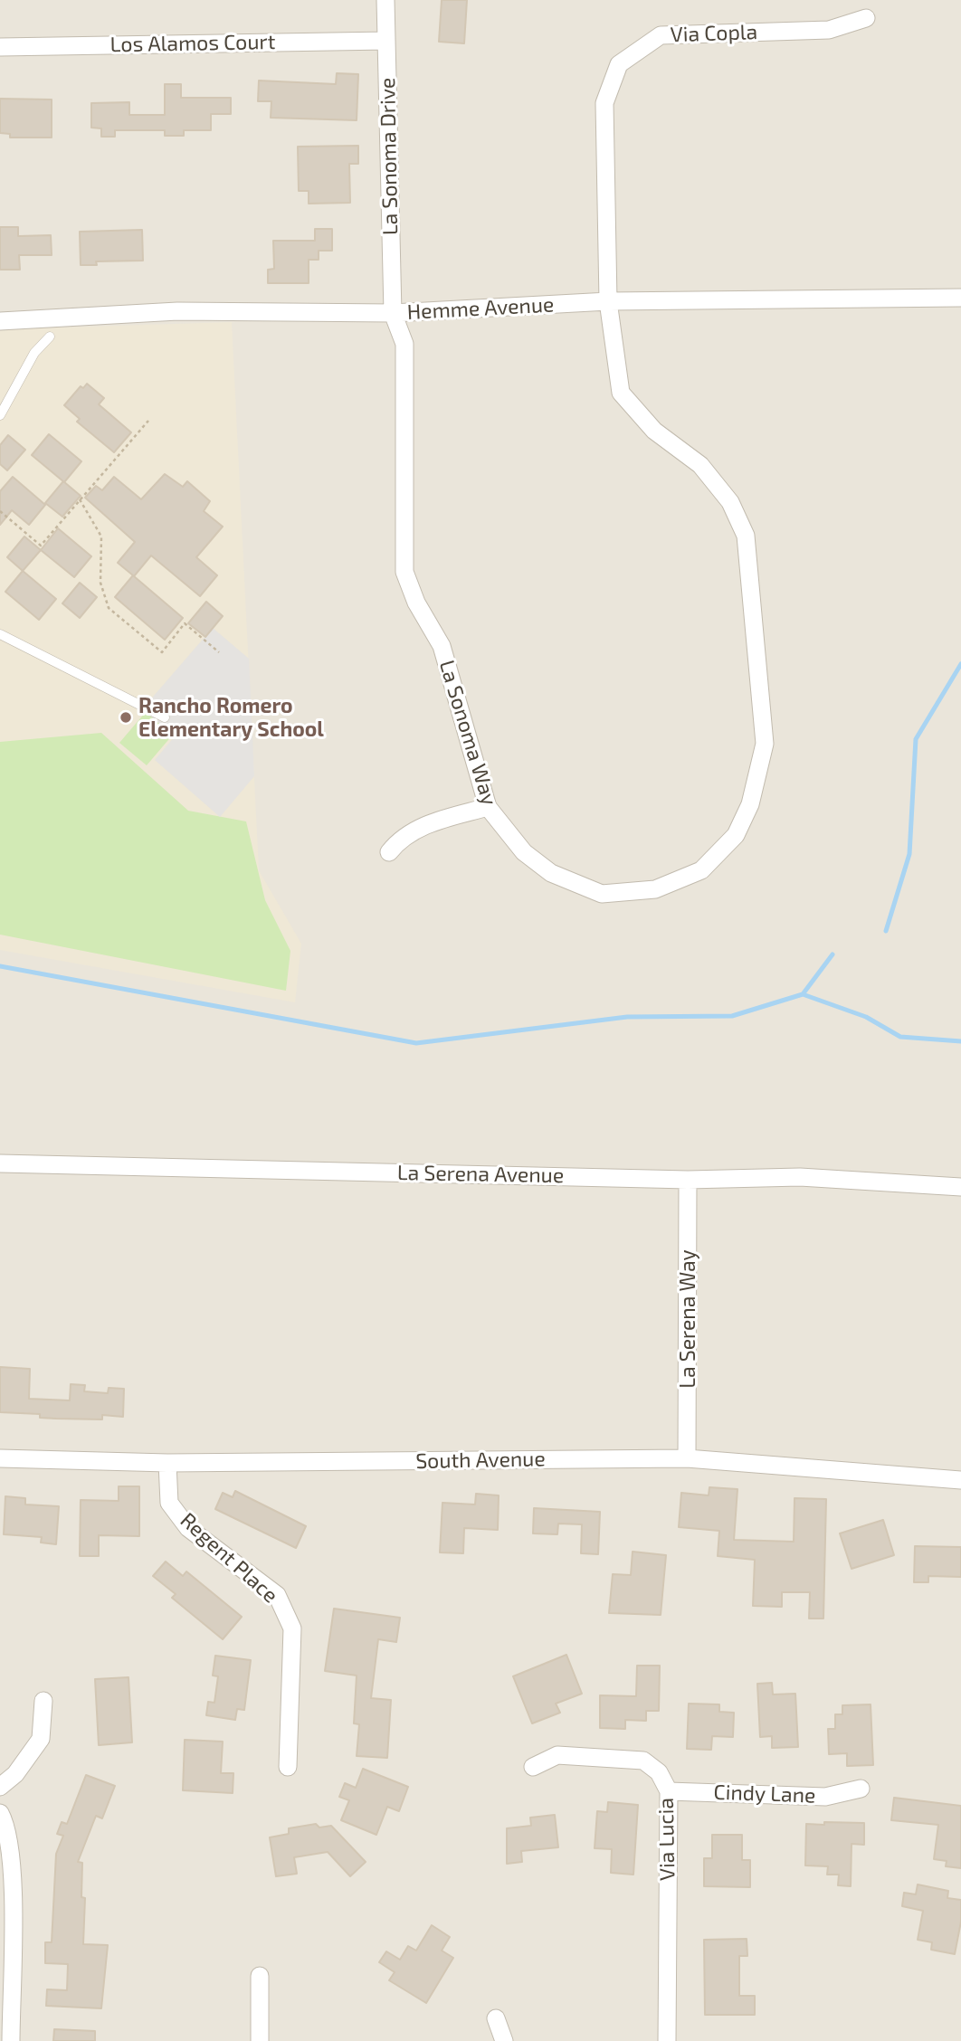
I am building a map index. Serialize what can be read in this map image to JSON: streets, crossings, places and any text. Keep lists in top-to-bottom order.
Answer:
{
  "streets": {
    "street": [
      "Via Copla",
      "Los Alamos Court",
      "La Sonoma Drive",
      "Hemme Avenue",
      "La Sonoma Way",
      "La Serena Avenue",
      "La Serena Way",
      "South Avenue",
      "Regent Place",
      "Cindy Lane",
      "Via Lucia"
    ]
  },
  "crossings": [
    ["Via Copla", "Hemme Avenue"],
    ["Via Copla", "La Sonoma Way"],
    ["Los Alamos Court", "La Sonoma Drive"],
    ["La Sonoma Drive", "Hemme Avenue"],
    ["La Sonoma Drive", "La Sonoma Way"],
    ["Hemme Avenue", "La Sonoma Way"],
    ["La Serena Avenue", "La Serena Way"],
    ["La Serena Way", "South Avenue"],
    ["South Avenue", "Regent Place"],
    ["Cindy Lane", "Via Lucia"]
  ],
  "places": ["Rancho Romero Elementary School"]
}
